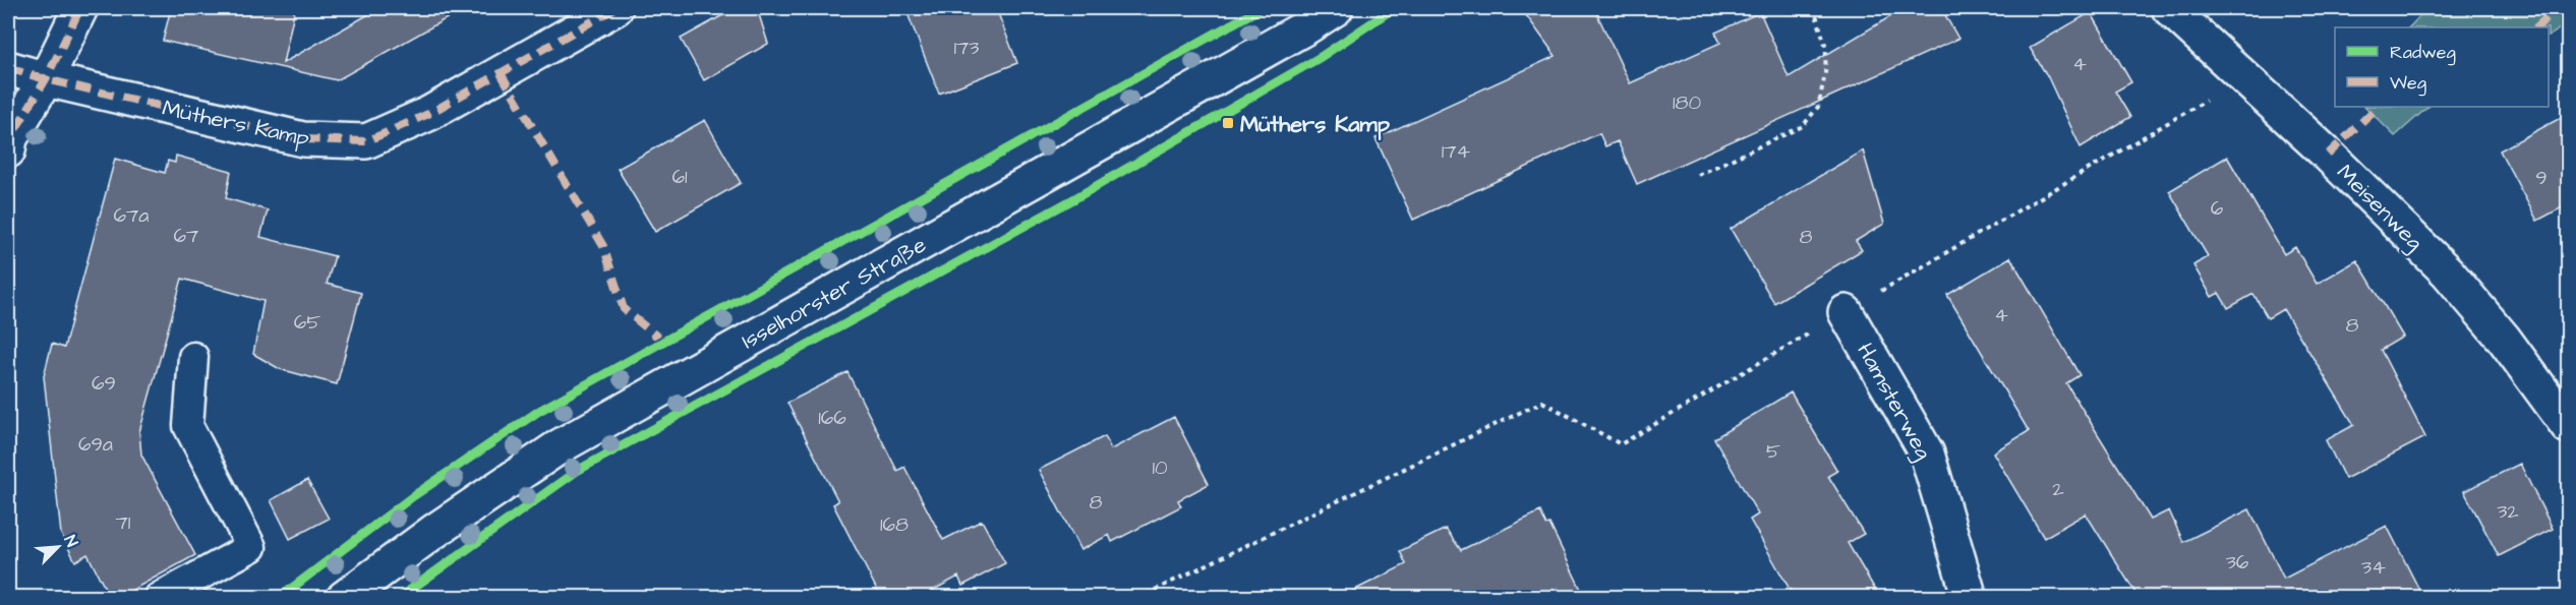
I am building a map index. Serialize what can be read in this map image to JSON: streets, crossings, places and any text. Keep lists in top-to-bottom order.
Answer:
{
  "streets": {
    "street": [
      "Müthers Kamp",
      "Meisenweg",
      "Isselhorster Straße",
      "Hamsterweg"
    ]
  },
  "places": {
    "transit": ["Müthers Kamp"]
  },
  "house_numbers": [
    "173",
    "4",
    "180",
    "174",
    "61",
    "9",
    "6",
    "67a",
    "67",
    "8",
    "4",
    "65",
    "8",
    "69",
    "166",
    "69a",
    "5",
    "10",
    "2",
    "8",
    "32",
    "71",
    "168",
    "36",
    "34"
  ],
  "legend": ["Radweg", "Weg"],
  "north": "top right"
}
